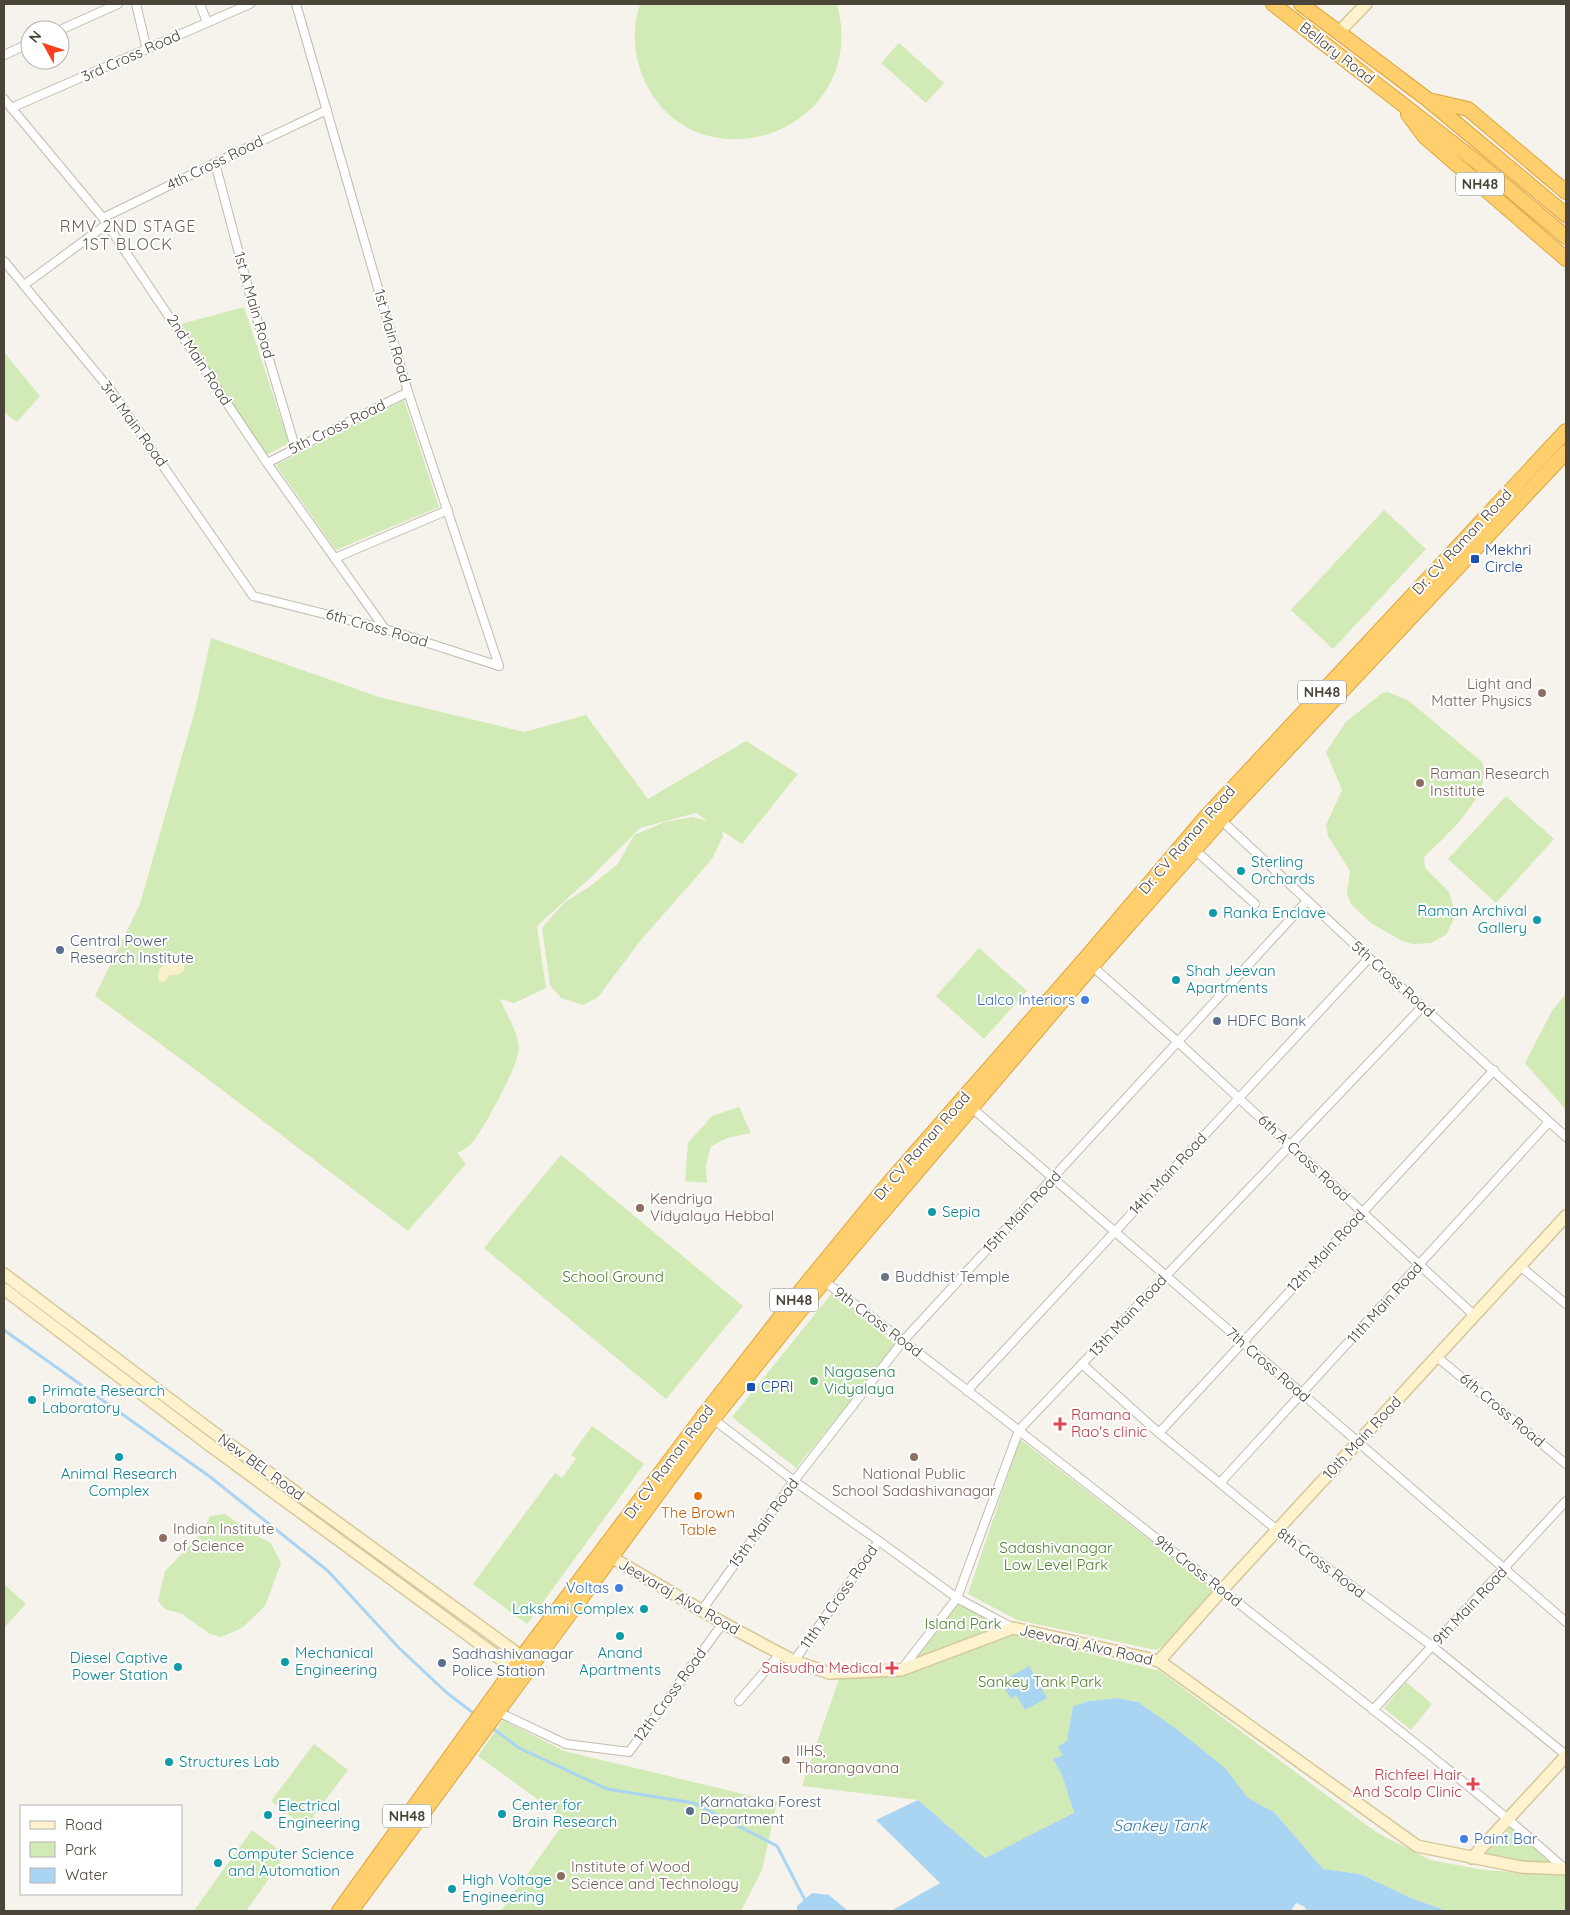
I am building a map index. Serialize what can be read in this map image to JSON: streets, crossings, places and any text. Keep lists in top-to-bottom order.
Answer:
{
  "streets": {
    "highway": ["Bellary Road", "NH48", "Dr. CV Raman Road"],
    "street": [
      "3rd Cross Road",
      "4th Cross Road",
      "1st A Main Road",
      "1st Main Road",
      "2nd Main Road",
      "3rd Main Road",
      "5th Cross Road",
      "6th Cross Road",
      "6th A Cross Road",
      "14th Main Road",
      "15th Main Road",
      "12th Main Road",
      "11th Main Road",
      "13th Main Road",
      "9th Cross Road",
      "7th Cross Road",
      "10th Main Road",
      "New BEL Road",
      "8th Cross Road",
      "Jeevaraj Alva Road",
      "11th A Cross Road",
      "9th Main Road",
      "12th Cross Road"
    ]
  },
  "crossings": [
    ["Bellary Road", "NH48"],
    ["3rd Cross Road", "2nd Main Road"],
    ["4th Cross Road", "1st A Main Road"],
    ["4th Cross Road", "1st Main Road"],
    ["4th Cross Road", "2nd Main Road"],
    ["4th Cross Road", "3rd Main Road"],
    ["1st A Main Road", "5th Cross Road"],
    ["1st Main Road", "5th Cross Road"],
    ["1st Main Road", "6th Cross Road"],
    ["2nd Main Road", "5th Cross Road"],
    ["2nd Main Road", "6th Cross Road"],
    ["3rd Main Road", "6th Cross Road"],
    ["5th Cross Road", "Dr. CV Raman Road"],
    ["5th Cross Road", "14th Main Road"],
    ["5th Cross Road", "15th Main Road"],
    ["5th Cross Road", "12th Main Road"],
    ["5th Cross Road", "11th Main Road"],
    ["5th Cross Road", "13th Main Road"],
    ["Dr. CV Raman Road", "6th A Cross Road"],
    ["Dr. CV Raman Road", "9th Cross Road"],
    ["Dr. CV Raman Road", "7th Cross Road"],
    ["Dr. CV Raman Road", "New BEL Road"],
    ["Dr. CV Raman Road", "Jeevaraj Alva Road"],
    ["Dr. CV Raman Road", "12th Cross Road"],
    ["6th Cross Road", "10th Main Road"],
    ["6th A Cross Road", "14th Main Road"],
    ["6th A Cross Road", "15th Main Road"],
    ["6th A Cross Road", "12th Main Road"],
    ["6th A Cross Road", "11th Main Road"],
    ["6th A Cross Road", "13th Main Road"],
    ["6th A Cross Road", "10th Main Road"],
    ["14th Main Road", "9th Cross Road"],
    ["14th Main Road", "7th Cross Road"],
    ["15th Main Road", "9th Cross Road"],
    ["15th Main Road", "7th Cross Road"],
    ["15th Main Road", "Jeevaraj Alva Road"],
    ["12th Main Road", "7th Cross Road"],
    ["12th Main Road", "8th Cross Road"],
    ["11th Main Road", "7th Cross Road"],
    ["11th Main Road", "8th Cross Road"],
    ["13th Main Road", "9th Cross Road"],
    ["13th Main Road", "7th Cross Road"],
    ["13th Main Road", "8th Cross Road"],
    ["13th Main Road", "Jeevaraj Alva Road"],
    ["13th Main Road", "11th A Cross Road"],
    ["9th Cross Road", "10th Main Road"],
    ["9th Cross Road", "Jeevaraj Alva Road"],
    ["9th Cross Road", "9th Main Road"],
    ["7th Cross Road", "10th Main Road"],
    ["7th Cross Road", "9th Main Road"],
    ["10th Main Road", "8th Cross Road"],
    ["10th Main Road", "Jeevaraj Alva Road"],
    ["8th Cross Road", "9th Main Road"],
    ["Jeevaraj Alva Road", "11th A Cross Road"],
    ["Jeevaraj Alva Road", "12th Cross Road"]
  ],
  "districts": ["RMV 2ND STAGE 1ST BLOCK"],
  "water": ["Sankey Tank"],
  "parks": [
    "School Ground",
    "Sadashivanagar Low Level Park",
    "Island Park",
    "Sankey Tank Park"
  ],
  "places": {
    "transit": ["Mekhri Circle", "CPRI"],
    "other": [
      "Light and Matter Physics",
      "Raman Research Institute",
      "Sterling Orchards",
      "Ranka Enclave",
      "Raman Archival Gallery",
      "Central Power Research Institute",
      "Shah Jeevan Apartments",
      "Lalco Interiors",
      "HDFC Bank",
      "Kendriya Vidyalaya Hebbal",
      "Sepia",
      "Buddhist Temple",
      "Nagasena Vidyalaya",
      "Primate Research Laboratory",
      "Animal Research Complex",
      "National Public School Sadashivanagar",
      "The Brown Table",
      "Indian Institute of Science",
      "Voltas",
      "Lakshmi Complex",
      "Anand Apartments",
      "Mechanical Engineering",
      "Sadhashivanagar Police Station",
      "Diesel Captive Power Station",
      "IIHS, Tharangavana",
      "Structures Lab",
      "Karnataka Forest Department",
      "Center for Brain Research",
      "Electrical Engineering",
      "Paint Bar",
      "Computer Science and Automation",
      "Institute of Wood Science and Technology",
      "High Voltage Engineering"
    ],
    "health": ["Ramana Rao's clinic", "Saisudha Medical", "Richfeel Hair And Scalp Clinic"]
  },
  "legend": ["Road", "Park", "Water"],
  "north": "top left"
}
